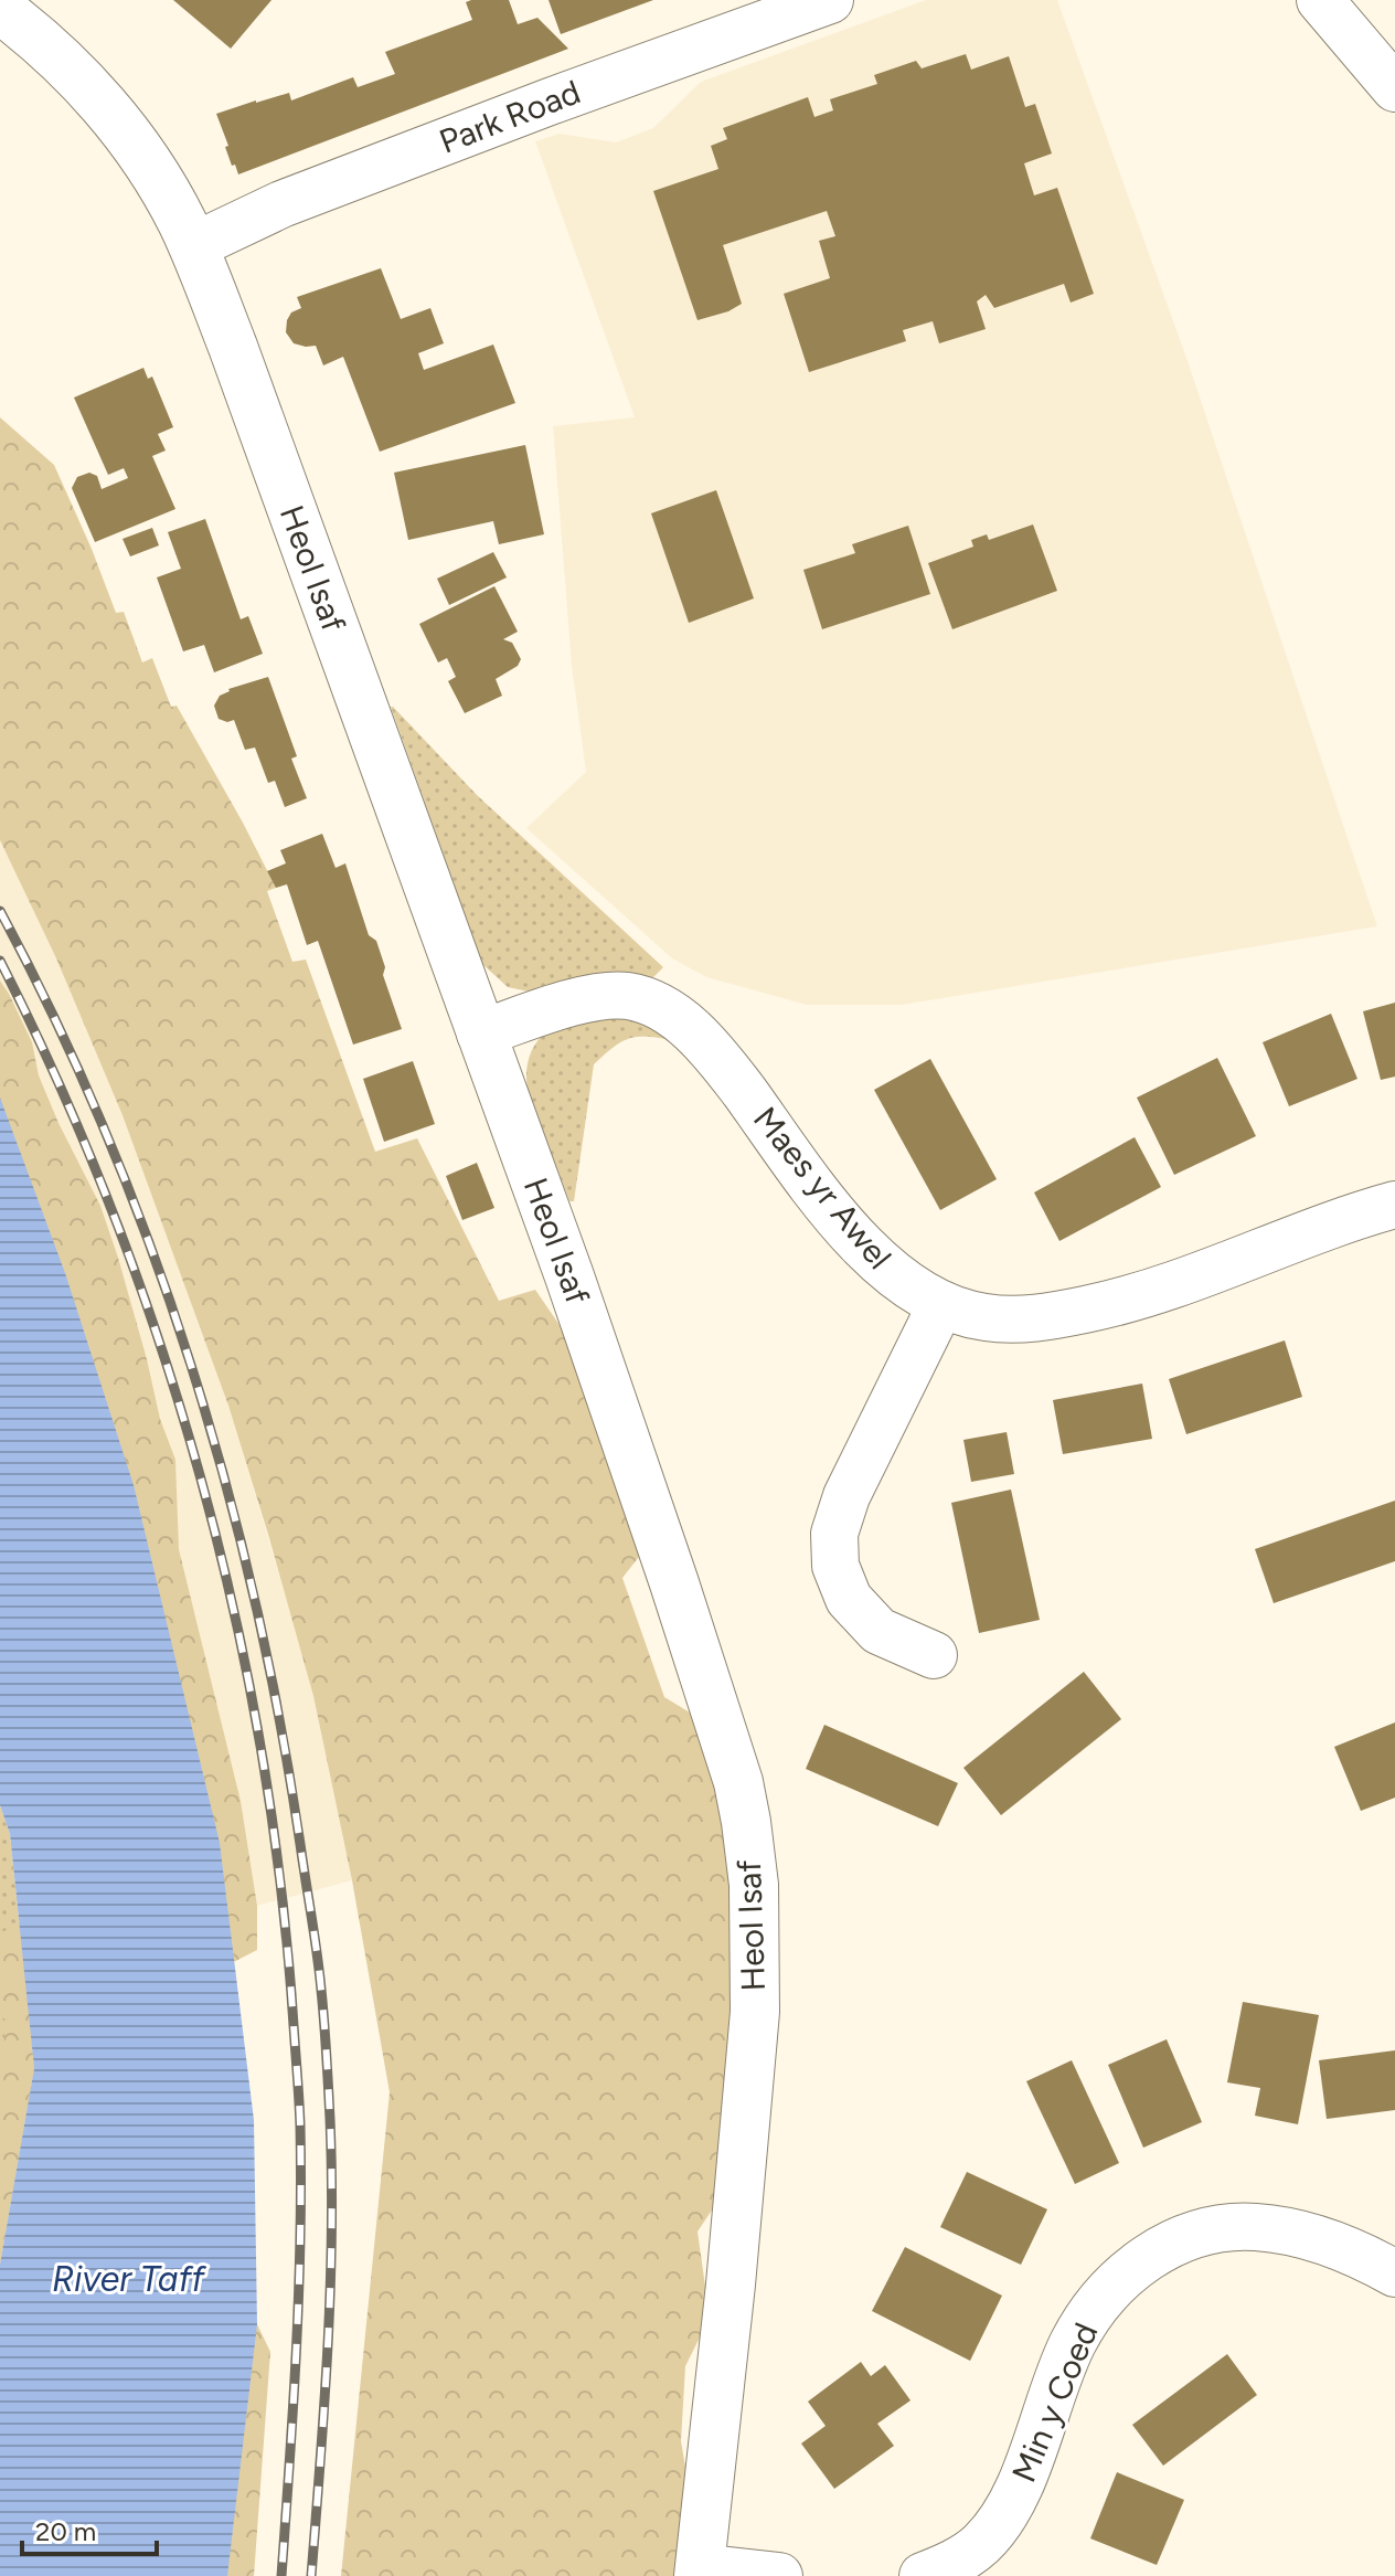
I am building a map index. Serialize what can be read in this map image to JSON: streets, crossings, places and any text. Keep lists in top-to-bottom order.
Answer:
{
  "streets": {
    "main road": ["Heol Isaf"],
    "street": ["Park Road", "Maes yr Awel", "Min y Coed"]
  },
  "crossings": [
    ["Park Road", "Heol Isaf"],
    ["Heol Isaf", "Maes yr Awel"]
  ],
  "water": ["River Taff"],
  "scale_bar": "20 m"
}
